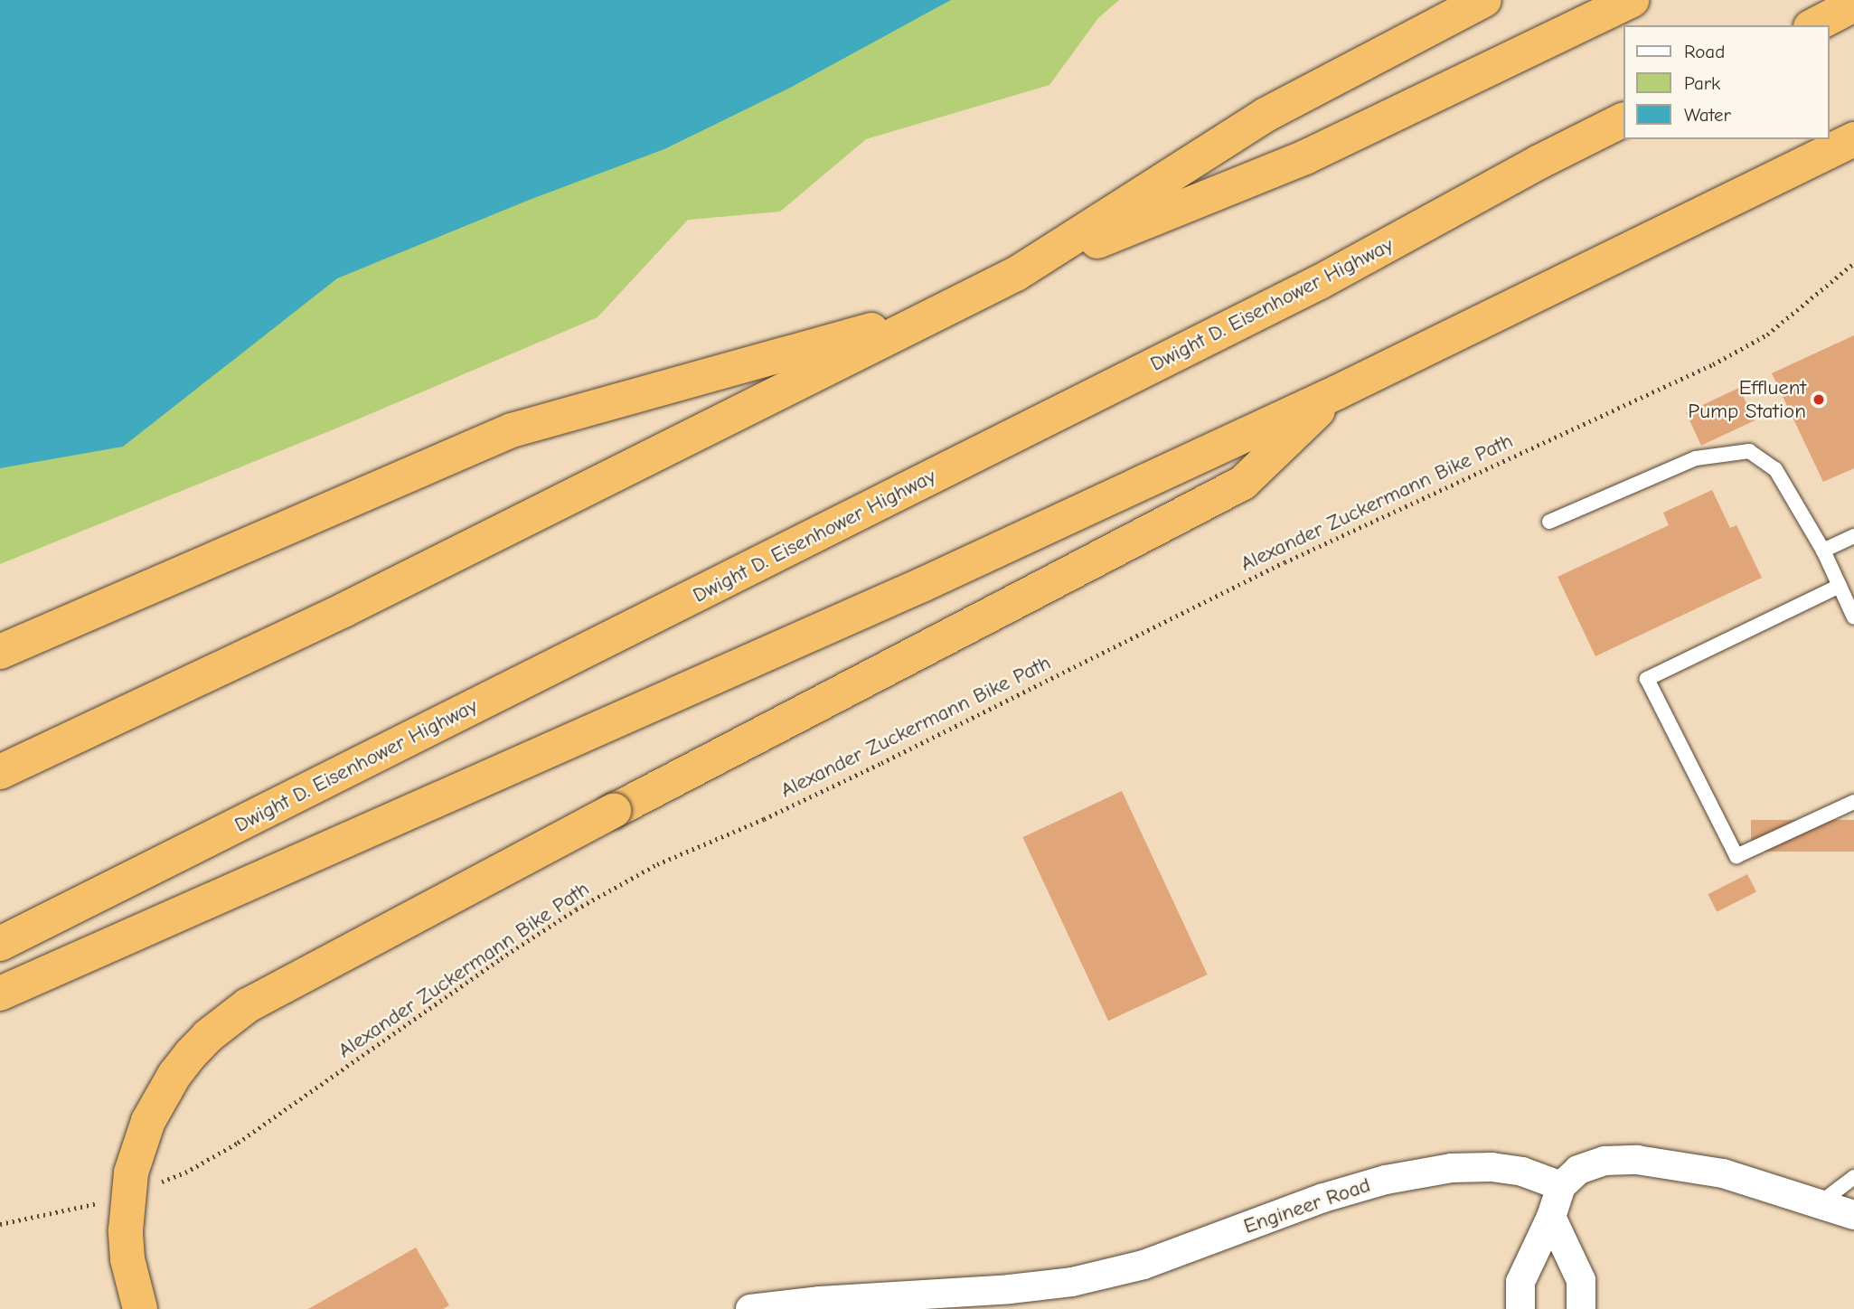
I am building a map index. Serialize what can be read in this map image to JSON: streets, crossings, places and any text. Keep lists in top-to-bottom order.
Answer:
{
  "streets": {
    "highway": ["Dwight D. Eisenhower Highway"],
    "street": ["Engineer Road"],
    "path": ["Alexander Zuckermann Bike Path"]
  },
  "places": ["Effluent Pump Station"],
  "legend": ["Road", "Park", "Water"]
}
